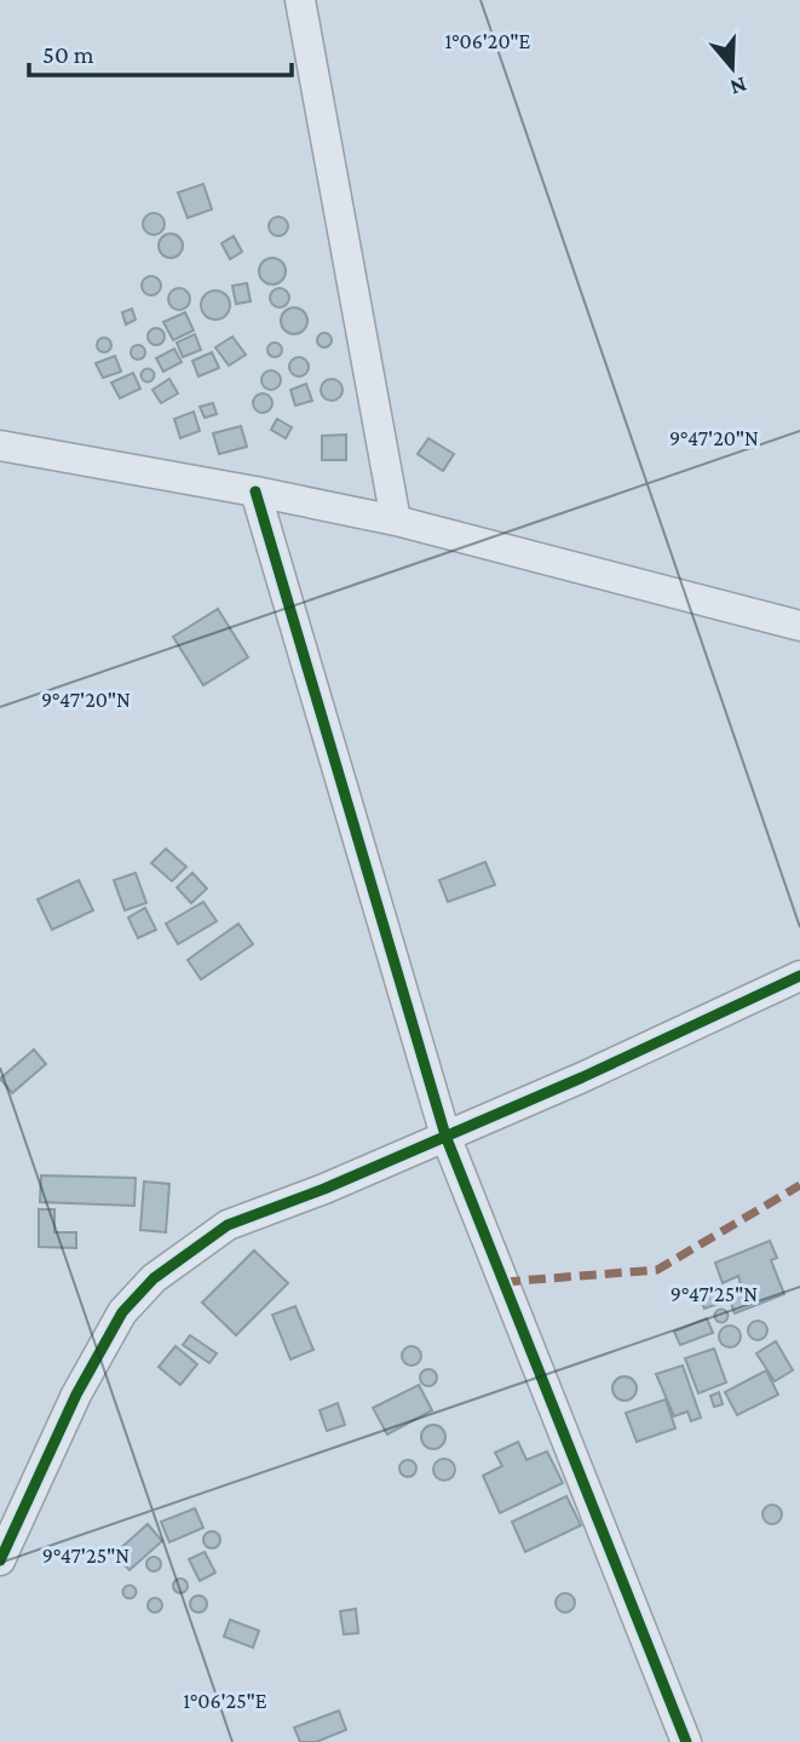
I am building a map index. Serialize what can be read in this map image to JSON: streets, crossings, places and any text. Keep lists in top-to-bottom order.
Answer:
{
  "scale_bar": "50 m",
  "north": "bottom",
  "coordinates": [
    "1°06'20\"E",
    "9°47'20\"N",
    "9°47'25\"N",
    "1°06'25\"E"
  ]
}
